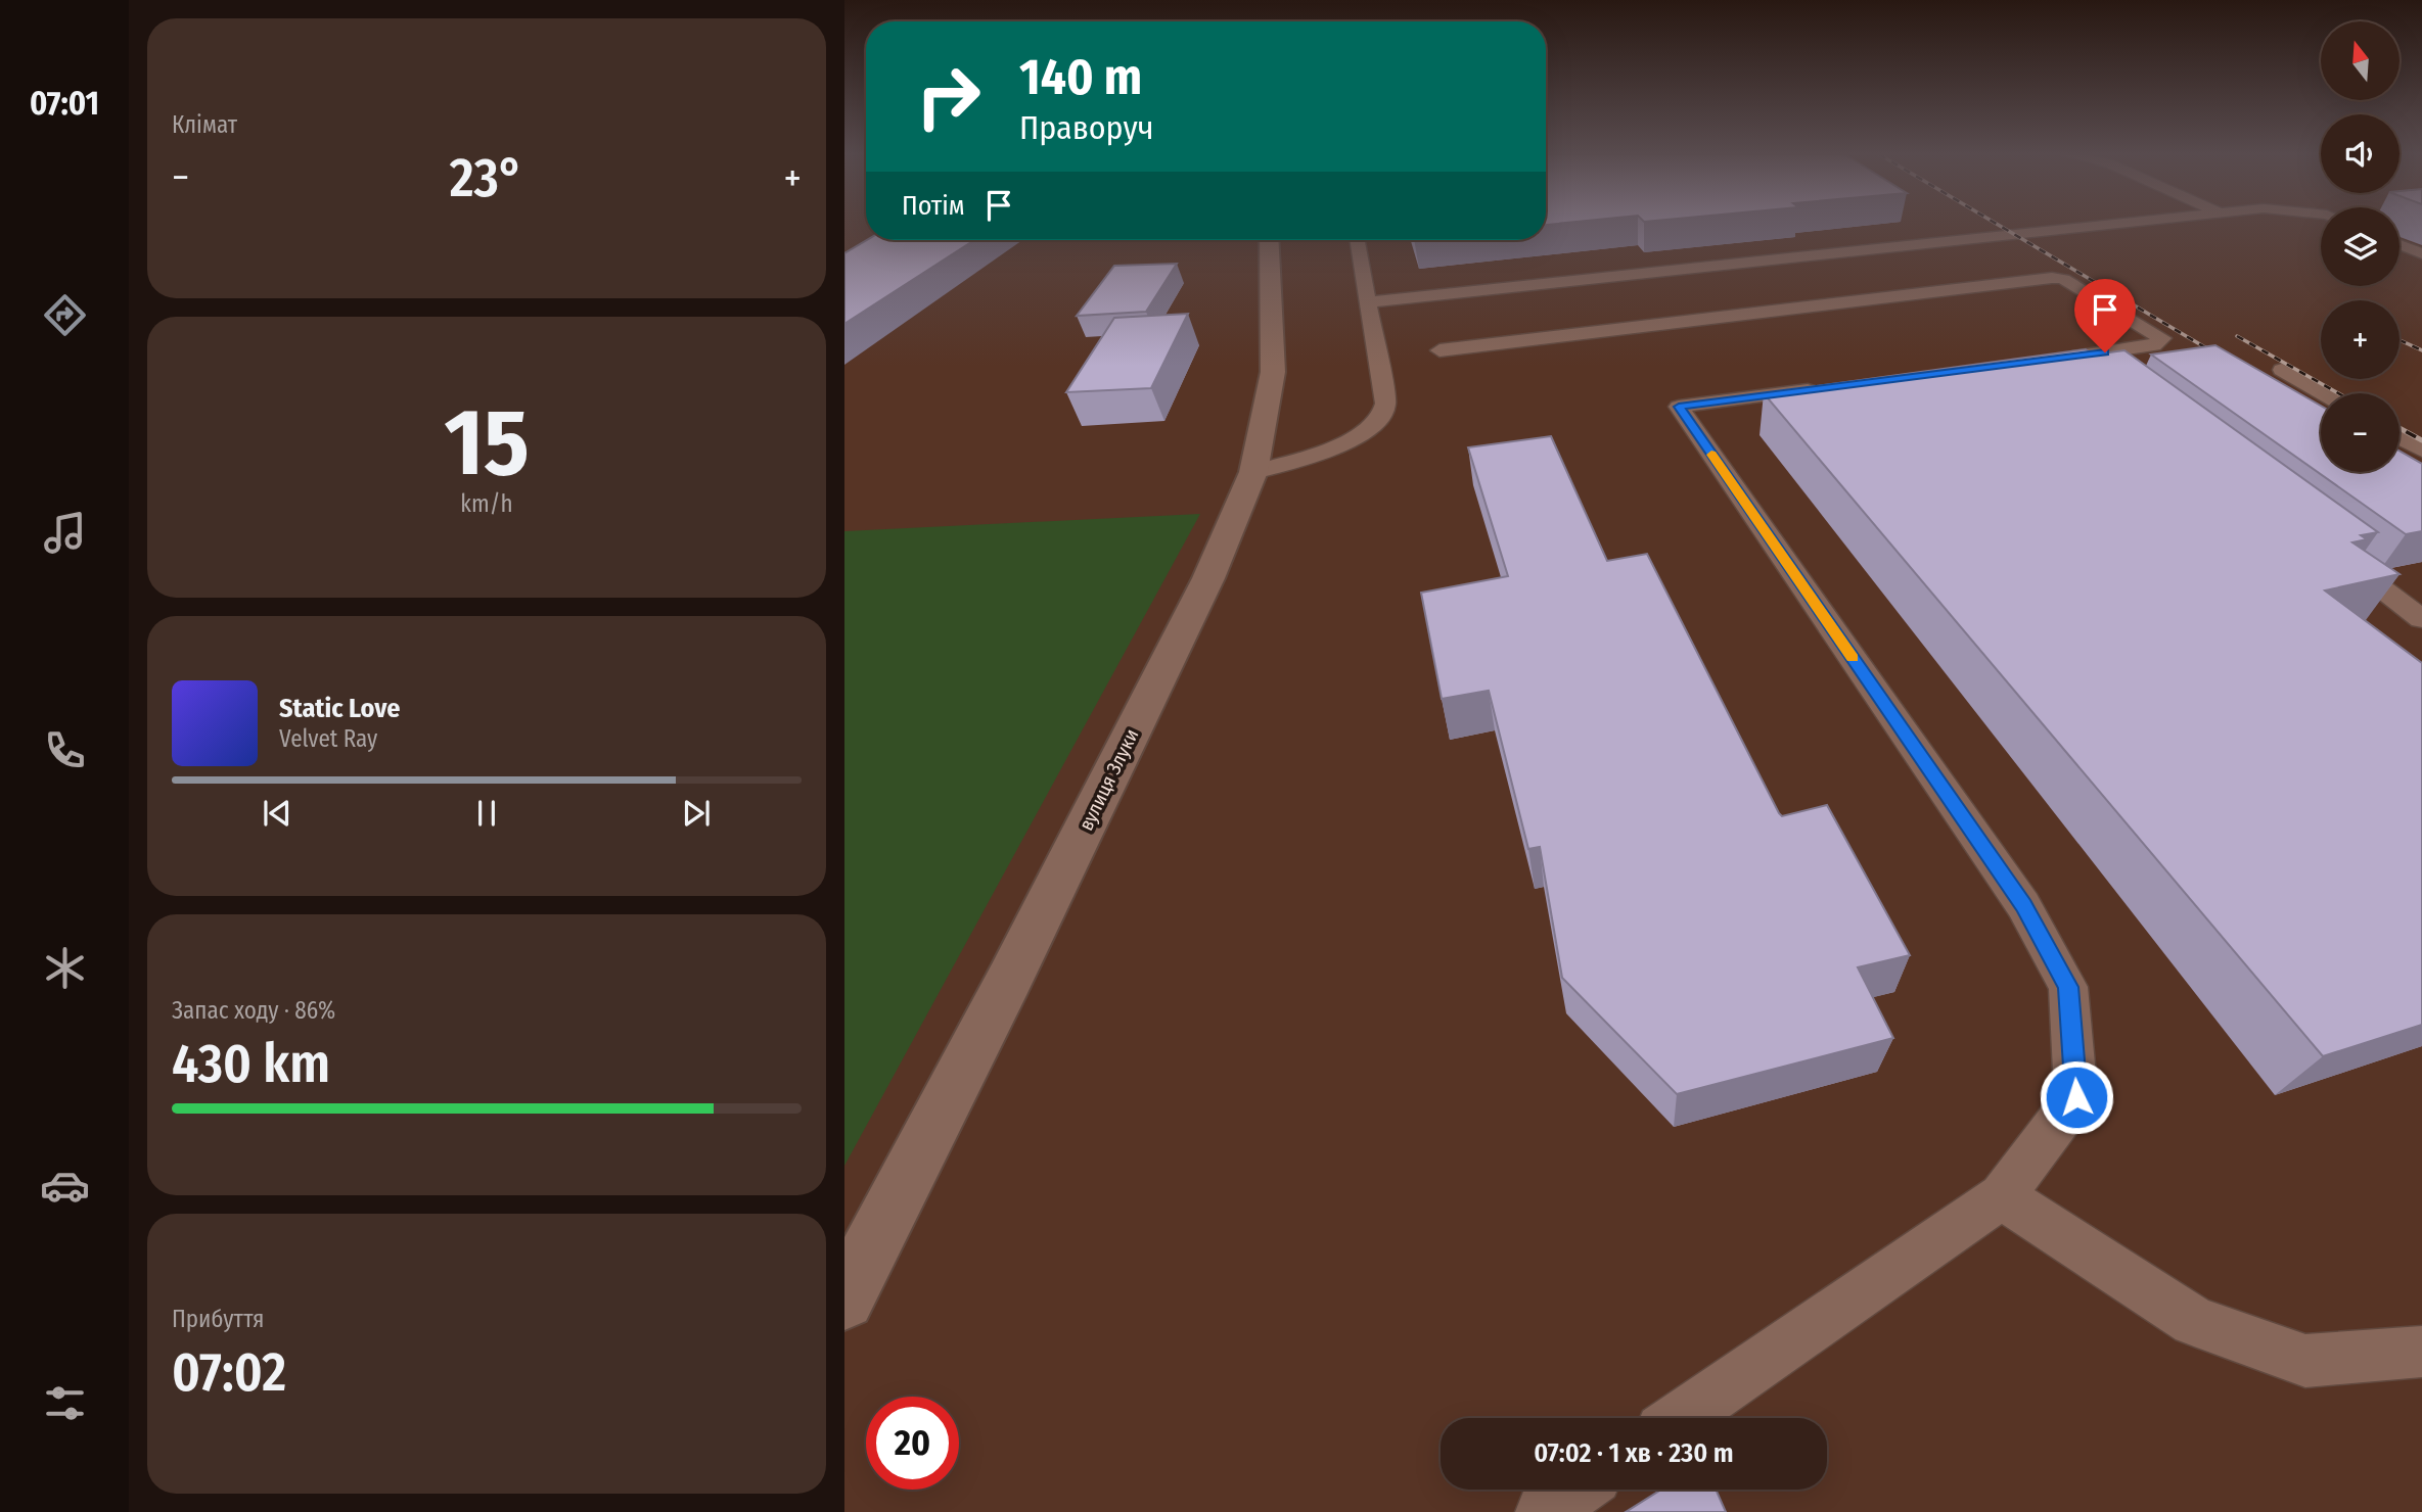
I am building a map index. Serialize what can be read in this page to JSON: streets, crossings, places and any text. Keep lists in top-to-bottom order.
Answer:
{
  "streets": {
    "street": ["вулиця Злуки"]
  },
  "north": "top",
  "page": {
    "tabs": "07:01",
    "tile": [
      "Клімат",
      ["15", "km/h"],
      ["Запас ходу · 86%", "430 km"],
      ["Прибуття", "07:02"]
    ],
    "map_buttons": ["+", "−"],
    "turn": ["140 m", "Праворуч"],
    "heat": ["−", "23°", "+"],
    "then": "Потім",
    "song": ["Static Love", "Velvet Ray"],
    "limit": "20",
    "trip": "07:02 · 1 хв · 230 m"
  }
}
